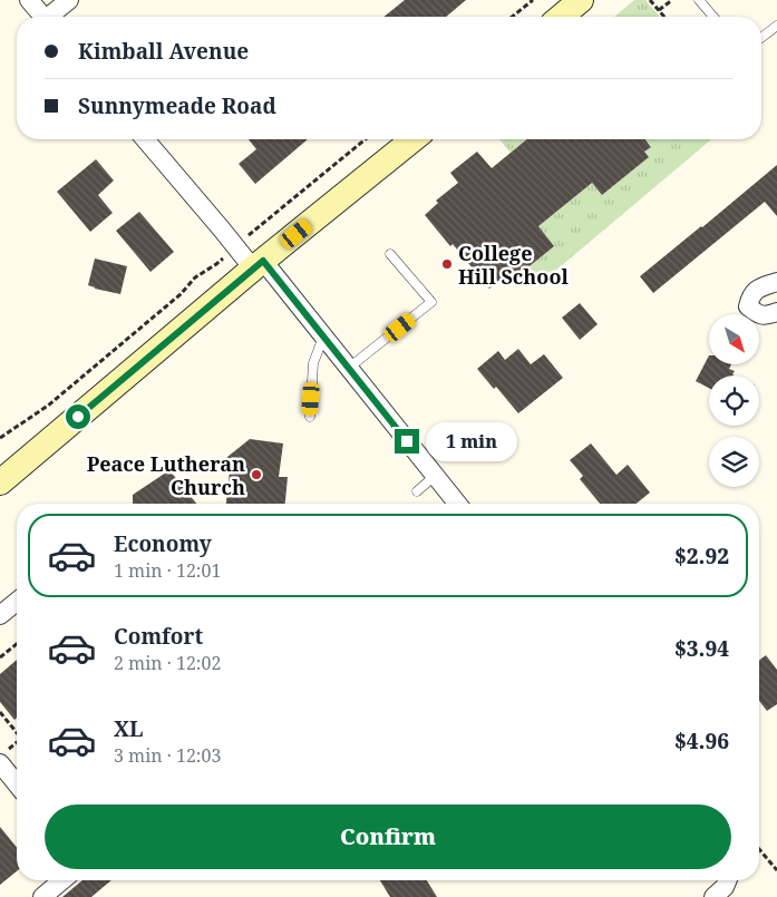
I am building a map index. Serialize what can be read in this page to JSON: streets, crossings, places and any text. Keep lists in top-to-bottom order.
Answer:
{
  "places": ["College Hill School", "Peace Lutheran Church"],
  "north": "bottom right",
  "page": {
    "banner": ["Kimball Avenue", "Sunnymeade Road"],
    "bubble": "1 min",
    "list": [
      {
        "name": "Economy",
        "note": "1 min · 12:01",
        "value": "$2.92"
      },
      {
        "name": "Comfort",
        "note": "2 min · 12:02",
        "value": "$3.94"
      },
      {
        "name": "XL",
        "note": "3 min · 12:03",
        "value": "$4.96"
      }
    ],
    "buttons": "Confirm"
  }
}
